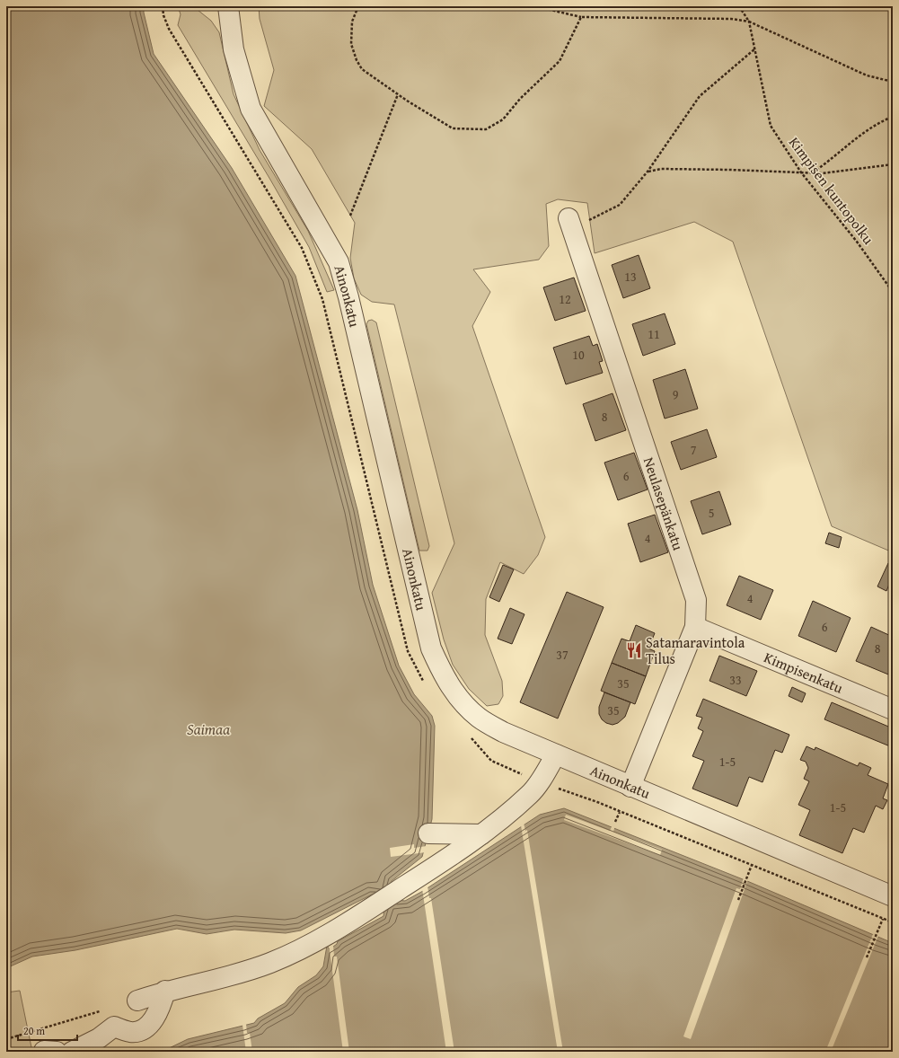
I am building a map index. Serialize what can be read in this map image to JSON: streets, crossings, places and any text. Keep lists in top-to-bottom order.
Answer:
{
  "streets": {
    "street": ["Ainonkatu", "Neulasepänkatu", "Kimpisenkatu"],
    "path": ["Kimpisen kuntopolku"]
  },
  "crossings": [
    ["Ainonkatu", "Neulasepänkatu"],
    ["Neulasepänkatu", "Kimpisenkatu"]
  ],
  "water": ["Saimaa"],
  "places": {
    "restaurant": ["Satamaravintola Tilus"]
  },
  "house_numbers": [
    "13",
    "12",
    "11",
    "10",
    "9",
    "8",
    "7",
    "6",
    "5",
    "4",
    "4",
    "6",
    "8",
    "37",
    "33",
    "35",
    "35",
    "1-5",
    "1-5"
  ],
  "scale_bar": "20 m"
}
